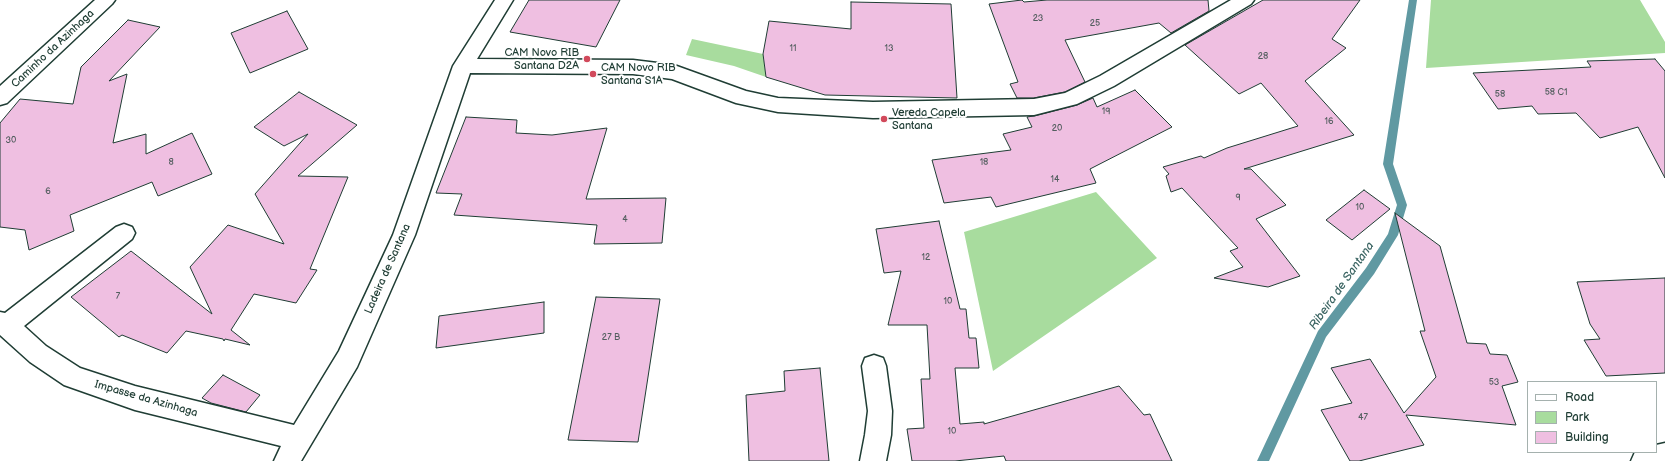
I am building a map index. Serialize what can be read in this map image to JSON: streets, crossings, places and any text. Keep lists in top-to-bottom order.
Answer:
{
  "streets": {
    "street": ["Caminho da Azinhaga", "Ladeira de Santana", "Impasse da Azinhaga"]
  },
  "crossings": [
    ["Ladeira de Santana", "Impasse da Azinhaga"]
  ],
  "water": ["Ribeira de Santana"],
  "places": ["CAM Novo RIB Santana D2A", "CAM Novo RIB Santana S1A", "Vereda Capela Santana"],
  "house_numbers": [
    "23",
    "25",
    "11",
    "13",
    "28",
    "58 C1",
    "58",
    "19",
    "16",
    "20",
    "30",
    "8",
    "18",
    "14",
    "6",
    "9",
    "10",
    "4",
    "12",
    "7",
    "10",
    "27 B",
    "53",
    "47",
    "10"
  ],
  "legend": ["Road", "Park", "Building"]
}
